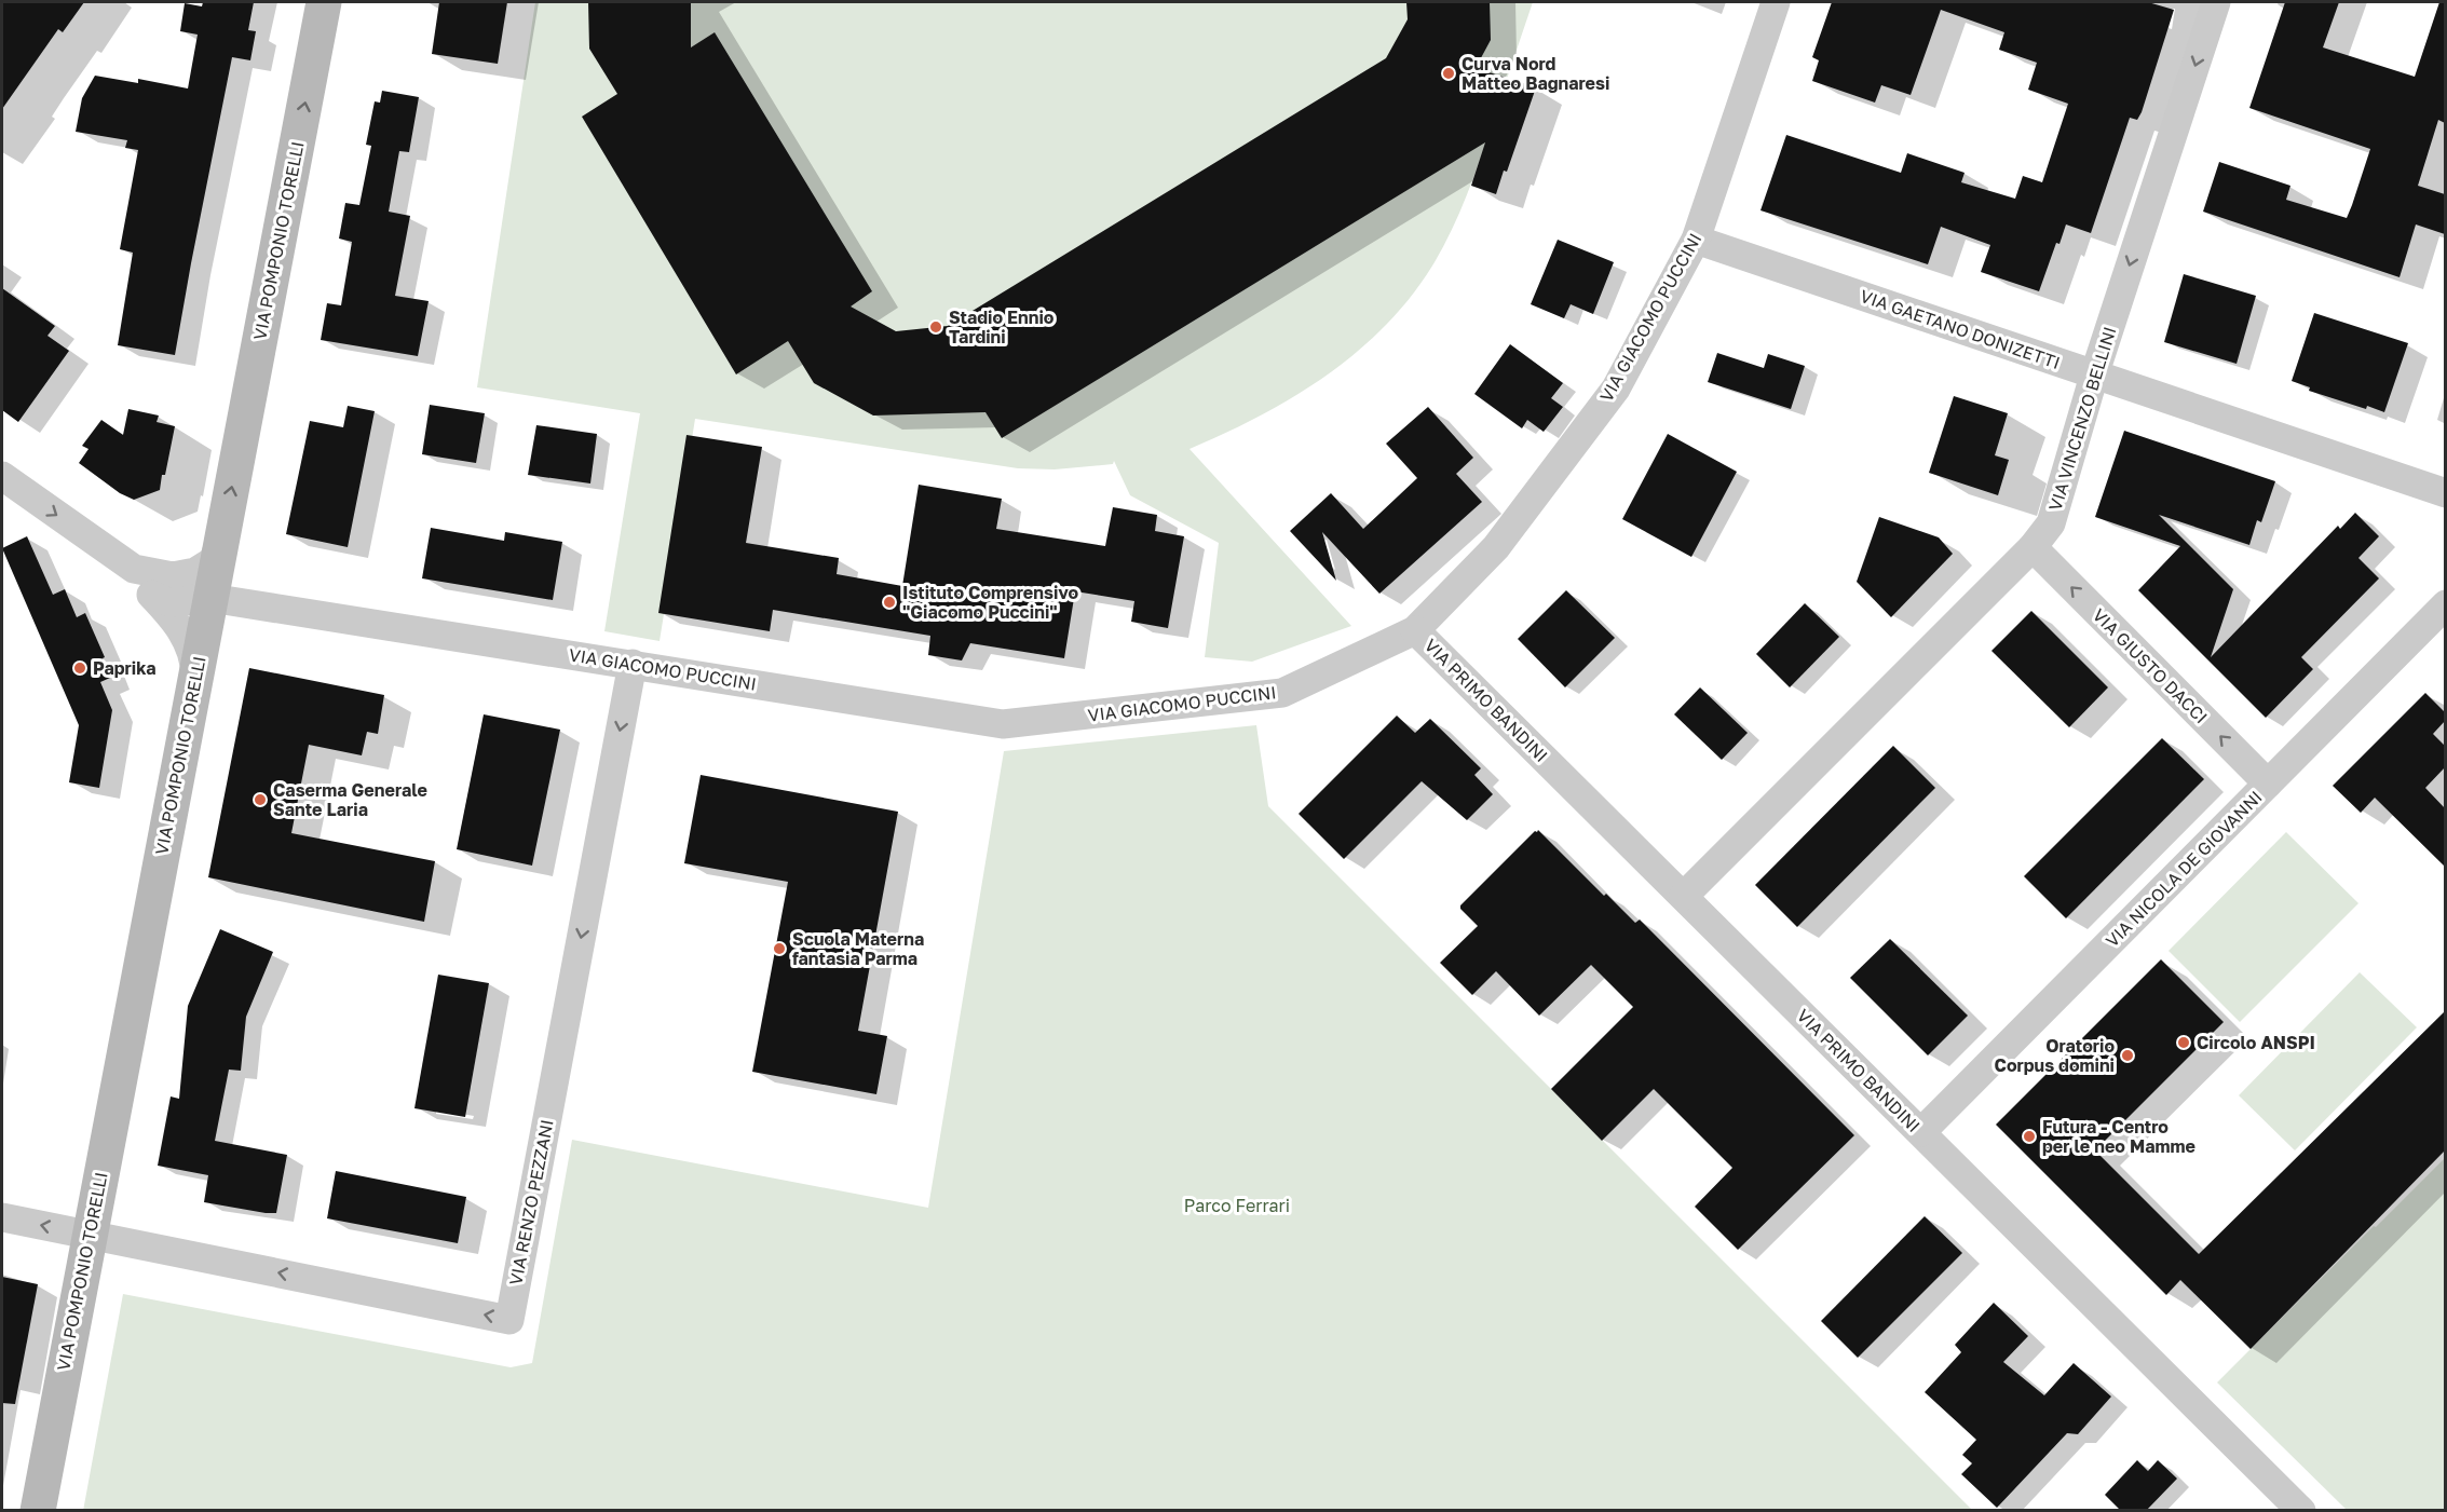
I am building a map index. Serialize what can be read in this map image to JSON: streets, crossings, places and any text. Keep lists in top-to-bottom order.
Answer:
{
  "streets": {
    "main road": ["VIA POMPONIO TORELLI"],
    "street": [
      "VIA GIACOMO PUCCINI",
      "VIA GAETANO DONIZETTI",
      "VIA VINCENZO BELLINI",
      "VIA GIUSTO DACCI",
      "VIA PRIMO BANDINI",
      "VIA NICOLA DE GIOVANNI",
      "VIA RENZO PEZZANI"
    ]
  },
  "crossings": [
    ["VIA POMPONIO TORELLI", "VIA GIACOMO PUCCINI"],
    ["VIA POMPONIO TORELLI", "VIA RENZO PEZZANI"],
    ["VIA GIACOMO PUCCINI", "VIA GAETANO DONIZETTI"],
    ["VIA GIACOMO PUCCINI", "VIA PRIMO BANDINI"],
    ["VIA GIACOMO PUCCINI", "VIA RENZO PEZZANI"],
    ["VIA GAETANO DONIZETTI", "VIA VINCENZO BELLINI"],
    ["VIA VINCENZO BELLINI", "VIA GIUSTO DACCI"],
    ["VIA VINCENZO BELLINI", "VIA PRIMO BANDINI"],
    ["VIA GIUSTO DACCI", "VIA NICOLA DE GIOVANNI"],
    ["VIA PRIMO BANDINI", "VIA NICOLA DE GIOVANNI"]
  ],
  "one_way": ["VIA POMPONIO TORELLI", "VIA VINCENZO BELLINI", "VIA GIUSTO DACCI"],
  "parks": ["Parco Ferrari"],
  "places": [
    "Curva Nord Matteo Bagnaresi",
    "Stadio Ennio Tardini",
    "Istituto Comprensivo \"Giacomo Puccini\"",
    "Paprika",
    "Caserma Generale Sante Laria",
    "Scuola Materna fantasia Parma",
    "Circolo ANSPI",
    "Oratorio Corpus domini",
    "Futura - Centro per le neo Mamme"
  ]
}
